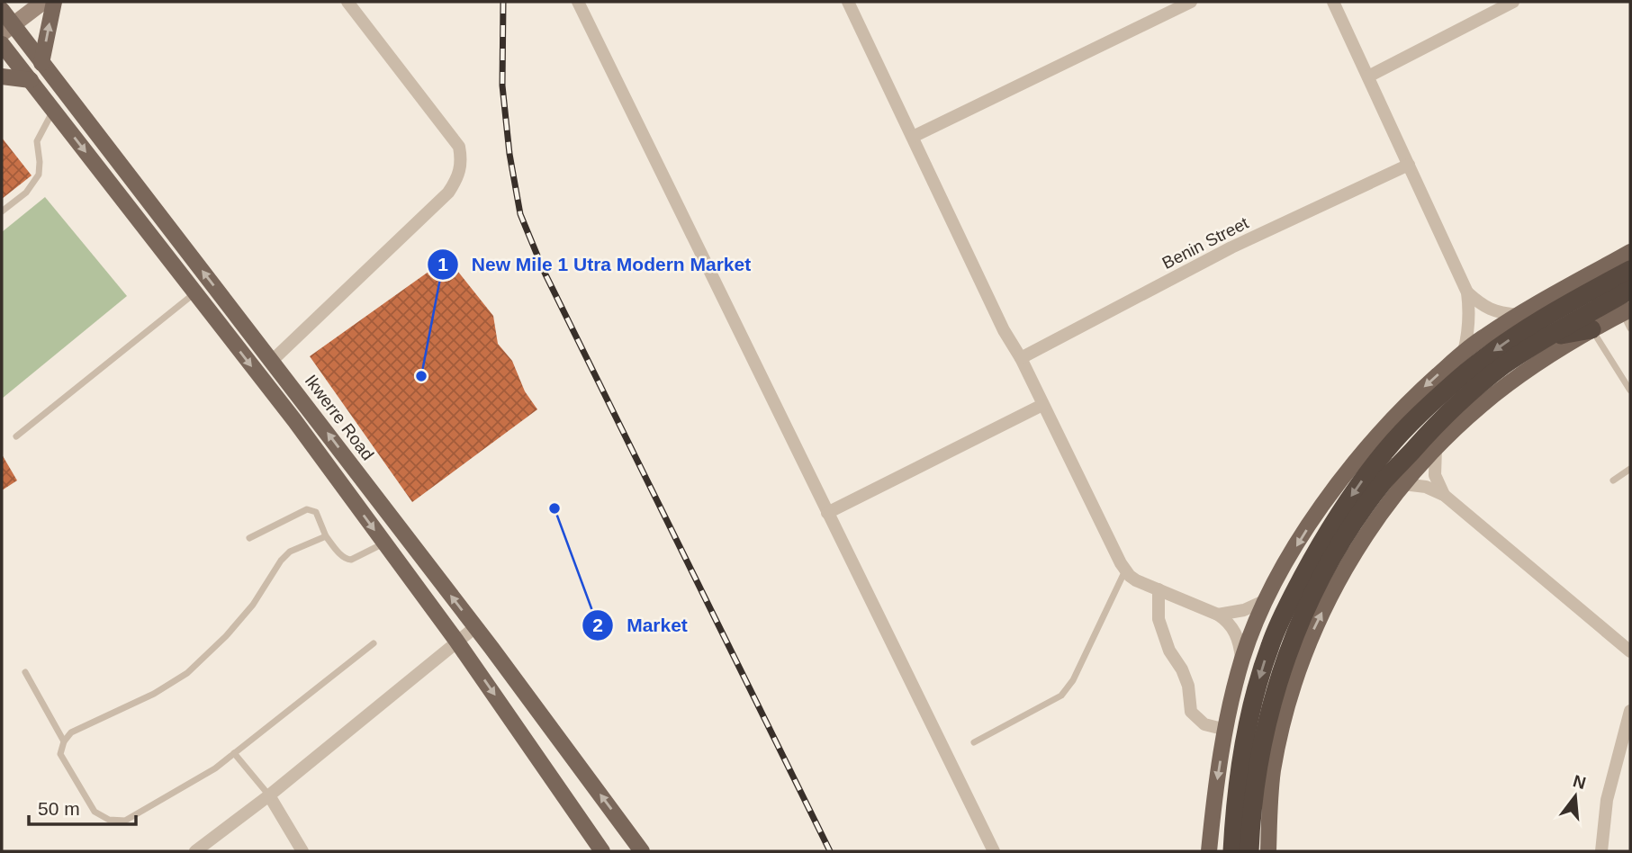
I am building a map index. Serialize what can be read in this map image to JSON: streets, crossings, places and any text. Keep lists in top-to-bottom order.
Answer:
{
  "streets": {
    "main road": ["Ikwerre Road"],
    "street": ["Benin Street"]
  },
  "places": ["New Mile 1 Utra Modern Market", "Market"],
  "scale_bar": "50 m",
  "north": "top"
}
